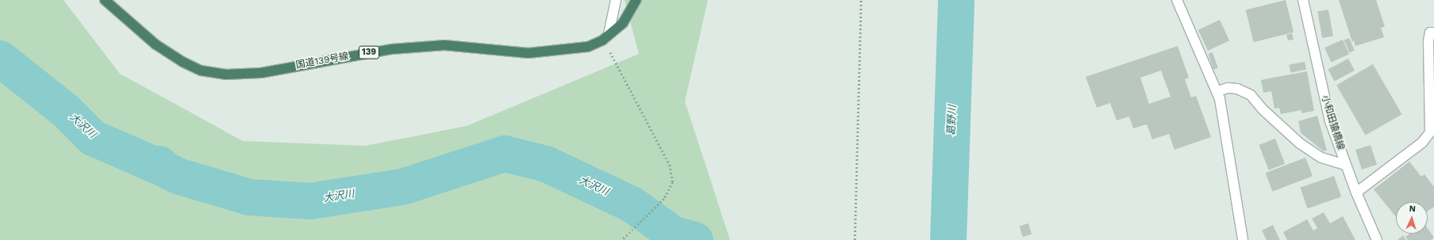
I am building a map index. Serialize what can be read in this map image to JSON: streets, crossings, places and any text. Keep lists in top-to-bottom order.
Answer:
{
  "streets": {
    "highway": ["139", "国道139号線"],
    "street": ["小和田猿橋線"]
  },
  "water": ["葛野川", "大沢川"],
  "north": "top"
}
